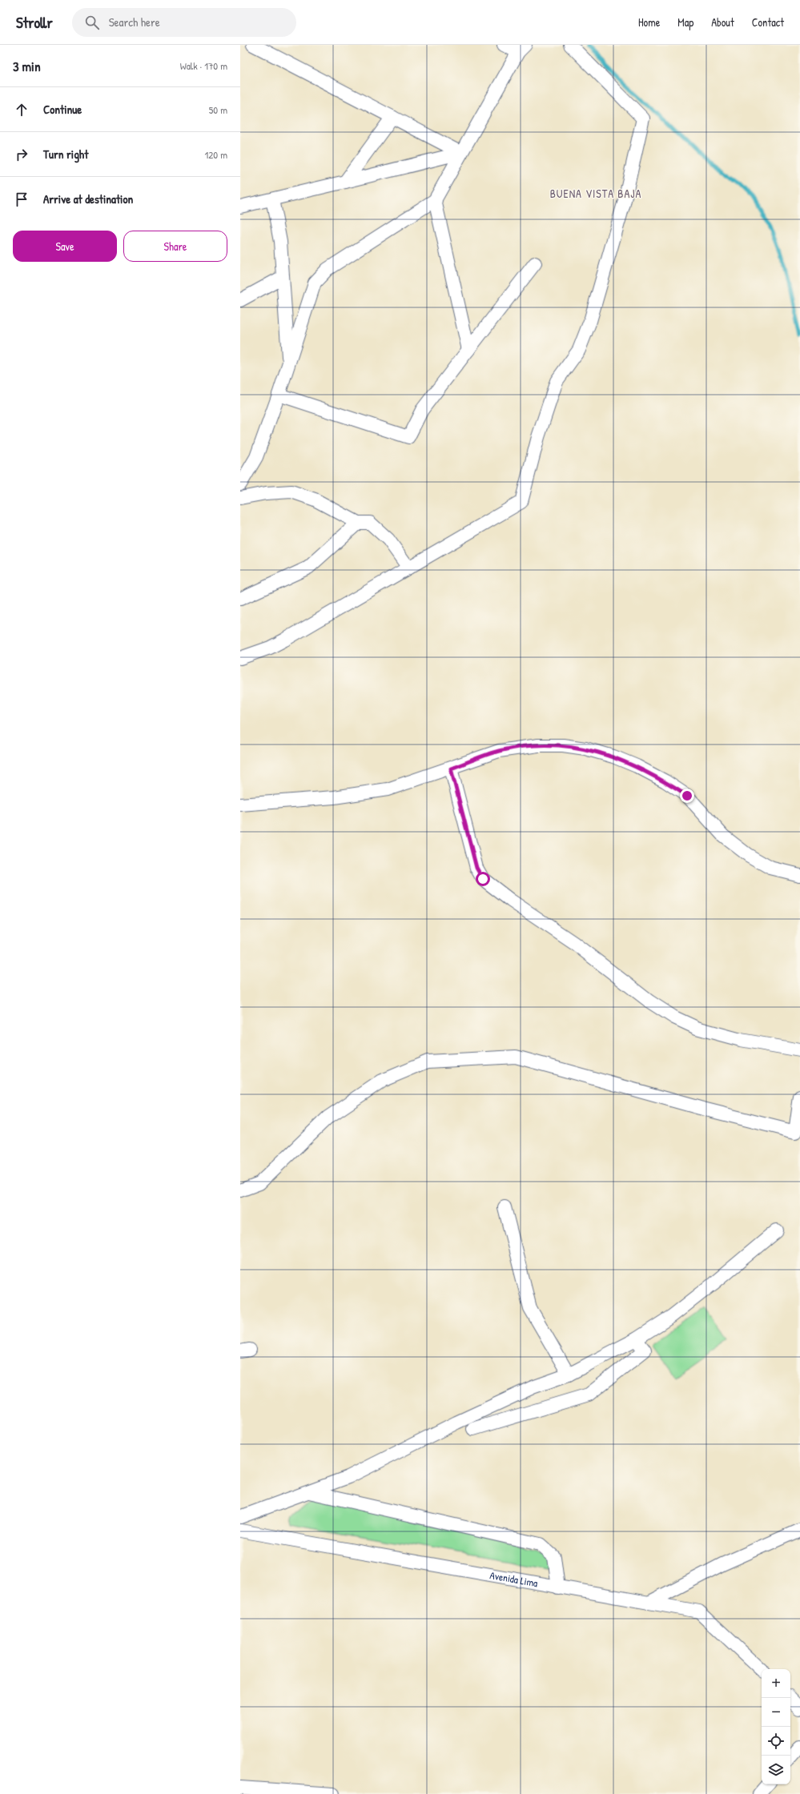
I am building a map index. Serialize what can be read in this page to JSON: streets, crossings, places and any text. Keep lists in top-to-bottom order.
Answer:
{
  "streets": {
    "street": ["Avenida Lima"]
  },
  "districts": ["BUENA VISTA BAJA"],
  "page": {
    "header": "Strollr",
    "search": "Search here",
    "nav": [
      "Home",
      "Map",
      "About",
      "Contact"
    ],
    "heading": ["3 min", "Walk · 170 m"],
    "list": [
      ["Continue", "50 m"],
      ["Turn right", "120 m"],
      "Arrive at destination"
    ],
    "buttons": ["Save", "Share"],
    "map_buttons": ["+", "−"]
  }
}
